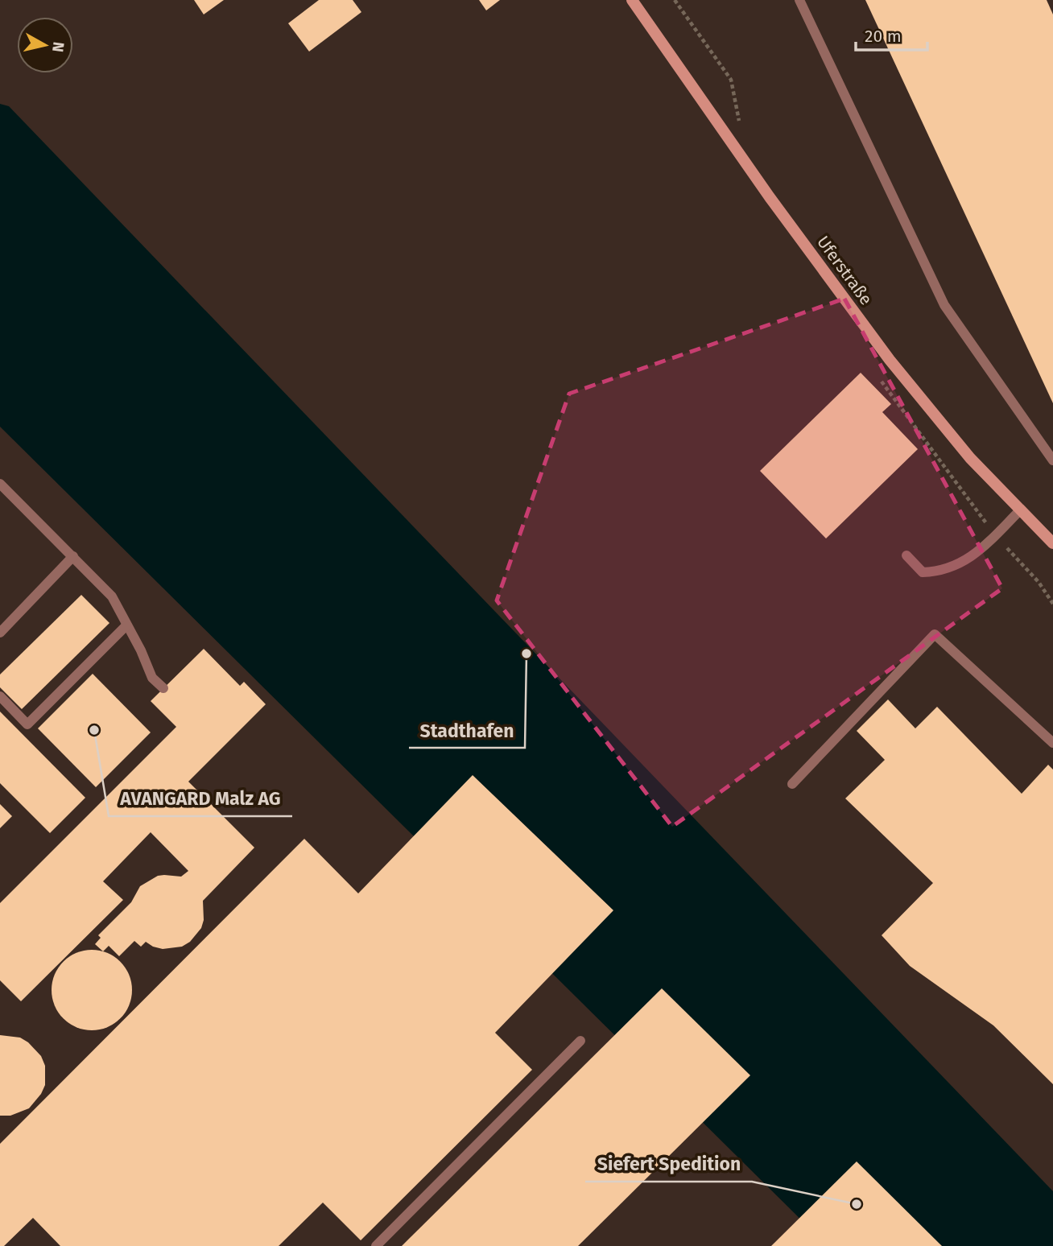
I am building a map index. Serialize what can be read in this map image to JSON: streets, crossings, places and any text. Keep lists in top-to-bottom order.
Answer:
{
  "streets": {
    "main road": ["Uferstraße"]
  },
  "places": ["Stadthafen", "AVANGARD Malz AG", "Siefert Spedition"],
  "scale_bar": "20 m",
  "north": "right"
}
